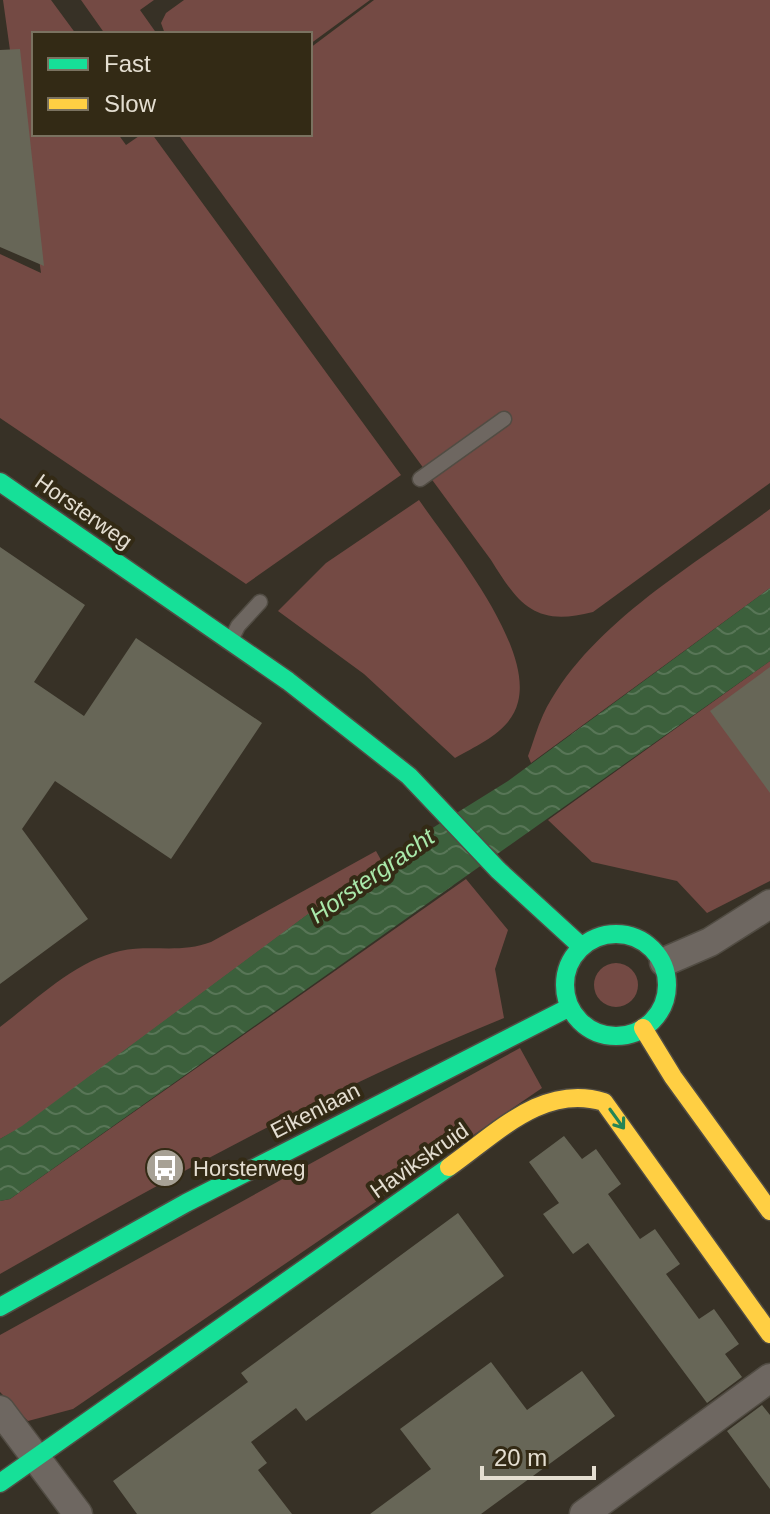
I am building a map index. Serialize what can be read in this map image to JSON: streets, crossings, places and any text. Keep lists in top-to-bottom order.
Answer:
{
  "streets": {
    "street": ["Horsterweg", "Eikenlaan", "Havikskruid"]
  },
  "crossings": [
    ["Horsterweg", "Eikenlaan"]
  ],
  "water": ["Horstergracht"],
  "places": {
    "bus stop": ["Horsterweg"]
  },
  "legend": ["Fast", "Slow"],
  "scale_bar": "20 m"
}
